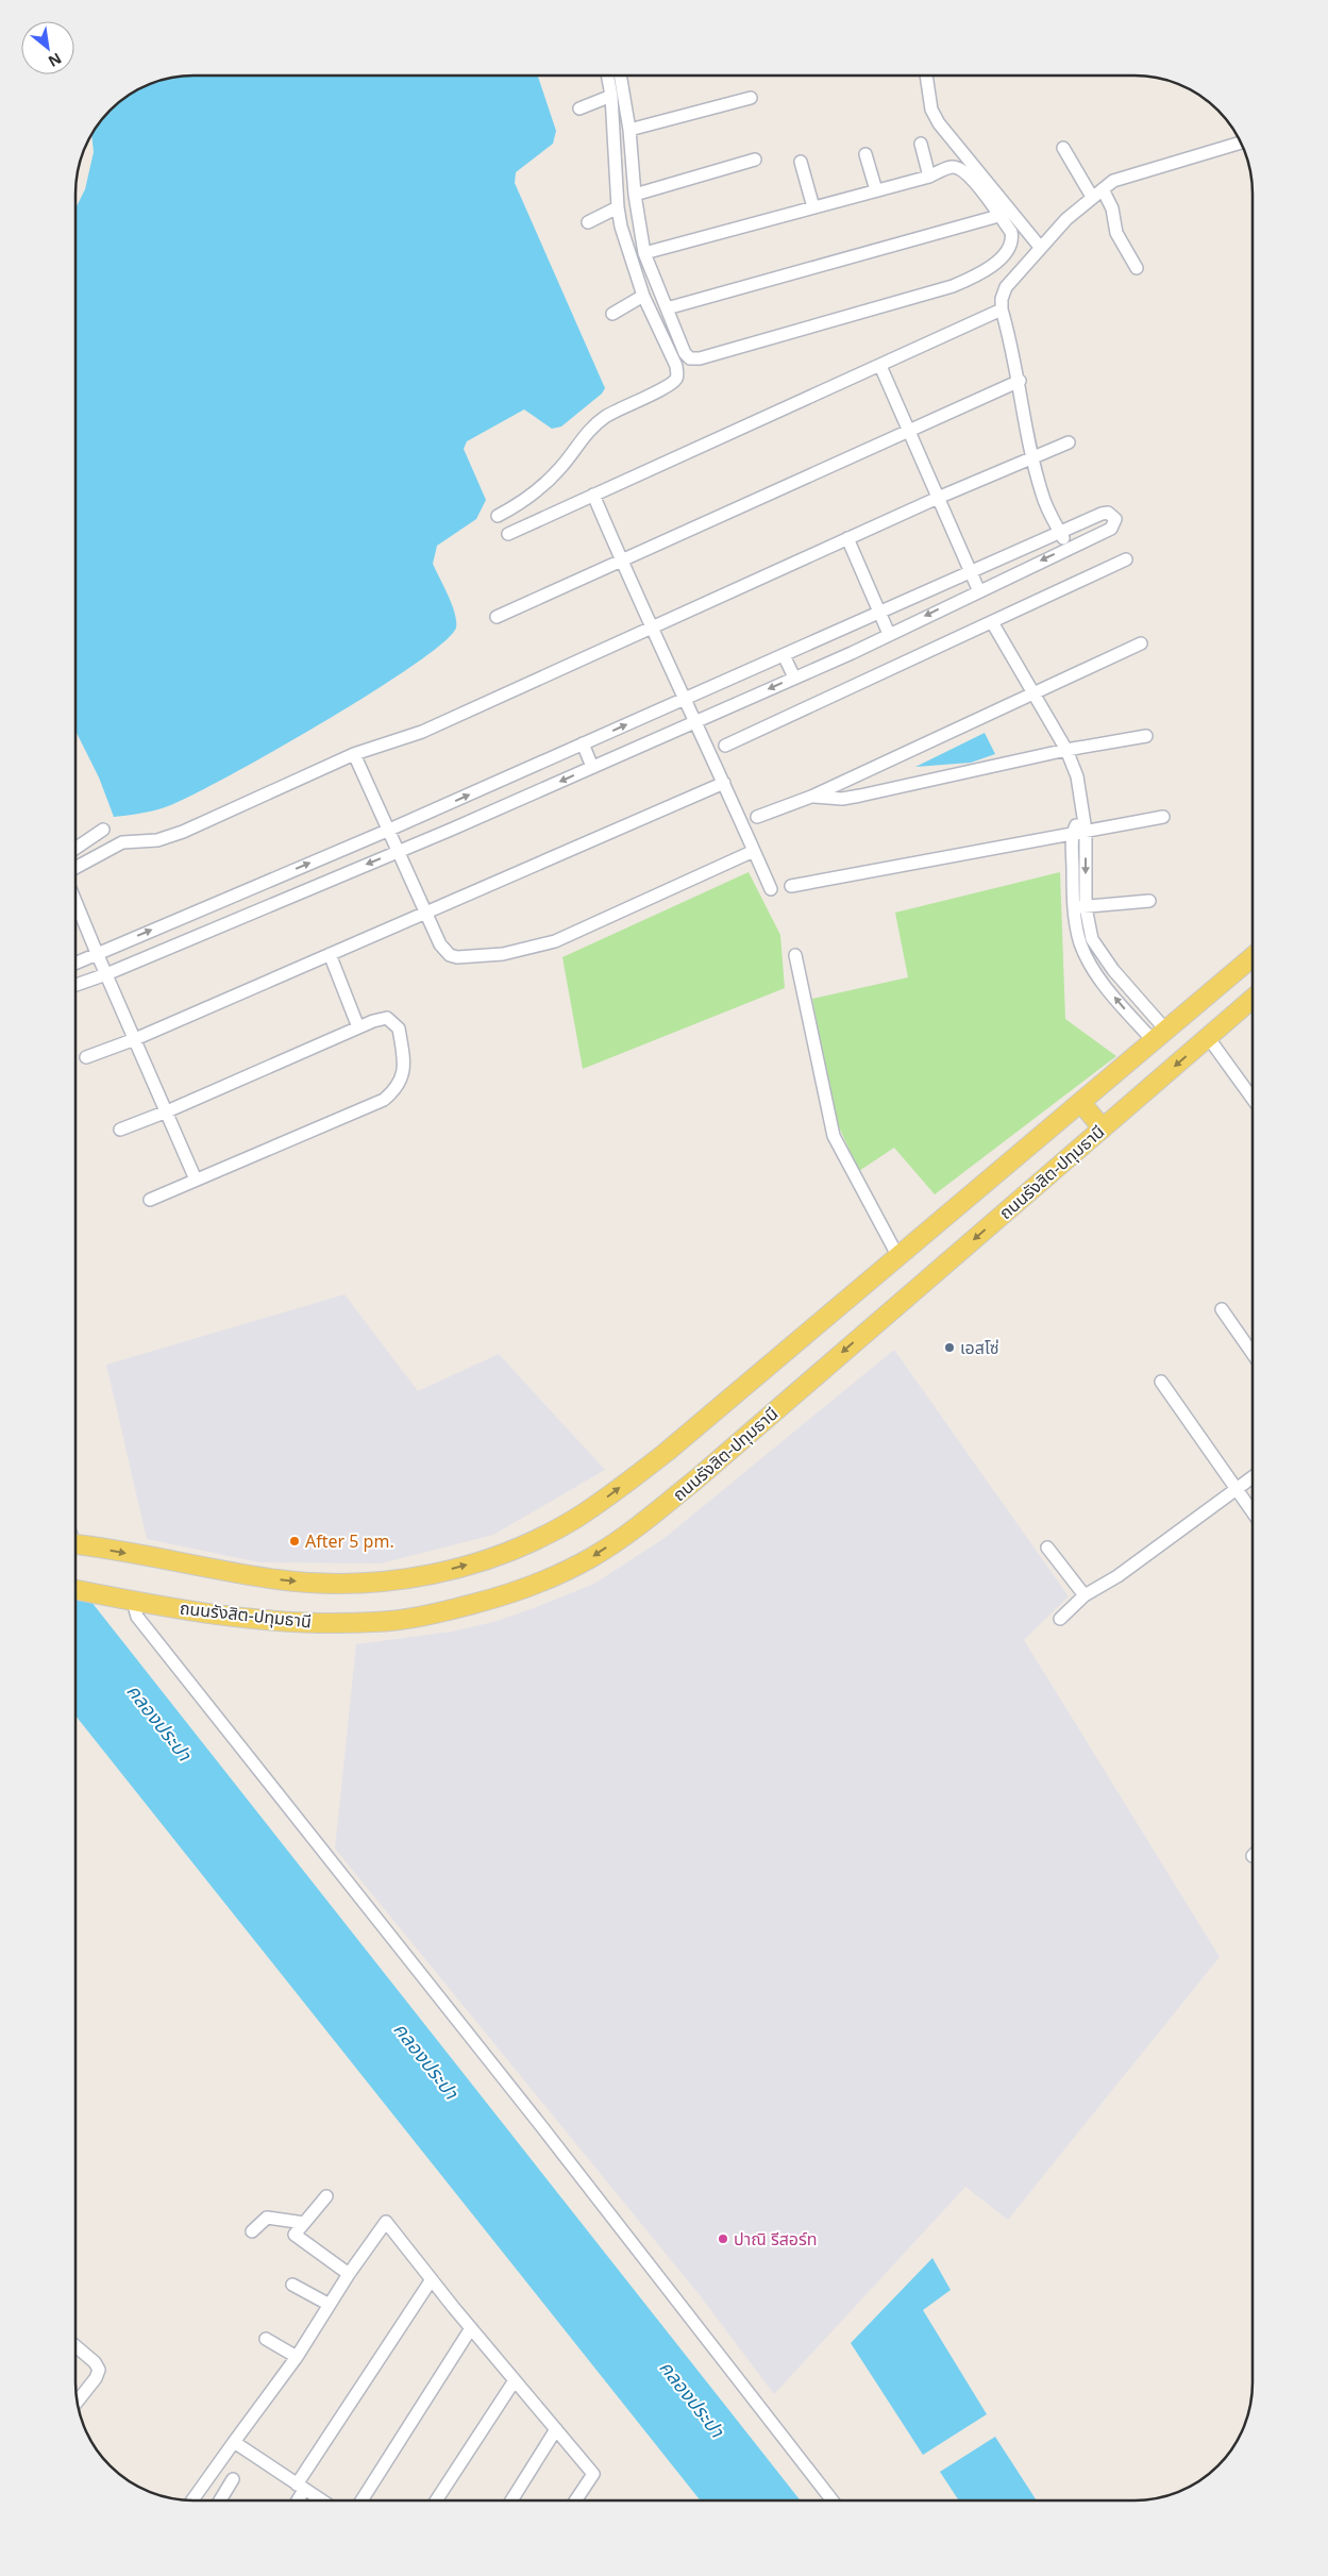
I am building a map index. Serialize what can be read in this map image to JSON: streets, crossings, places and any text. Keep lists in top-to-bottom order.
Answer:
{
  "streets": {
    "main road": ["ถนนรังสิต-ปทุมธานี"]
  },
  "water": ["คลองประปา"],
  "places": ["เอสโซ่", "After 5 pm.", "ปาณิ รีสอร์ท"],
  "north": "bottom right"
}
